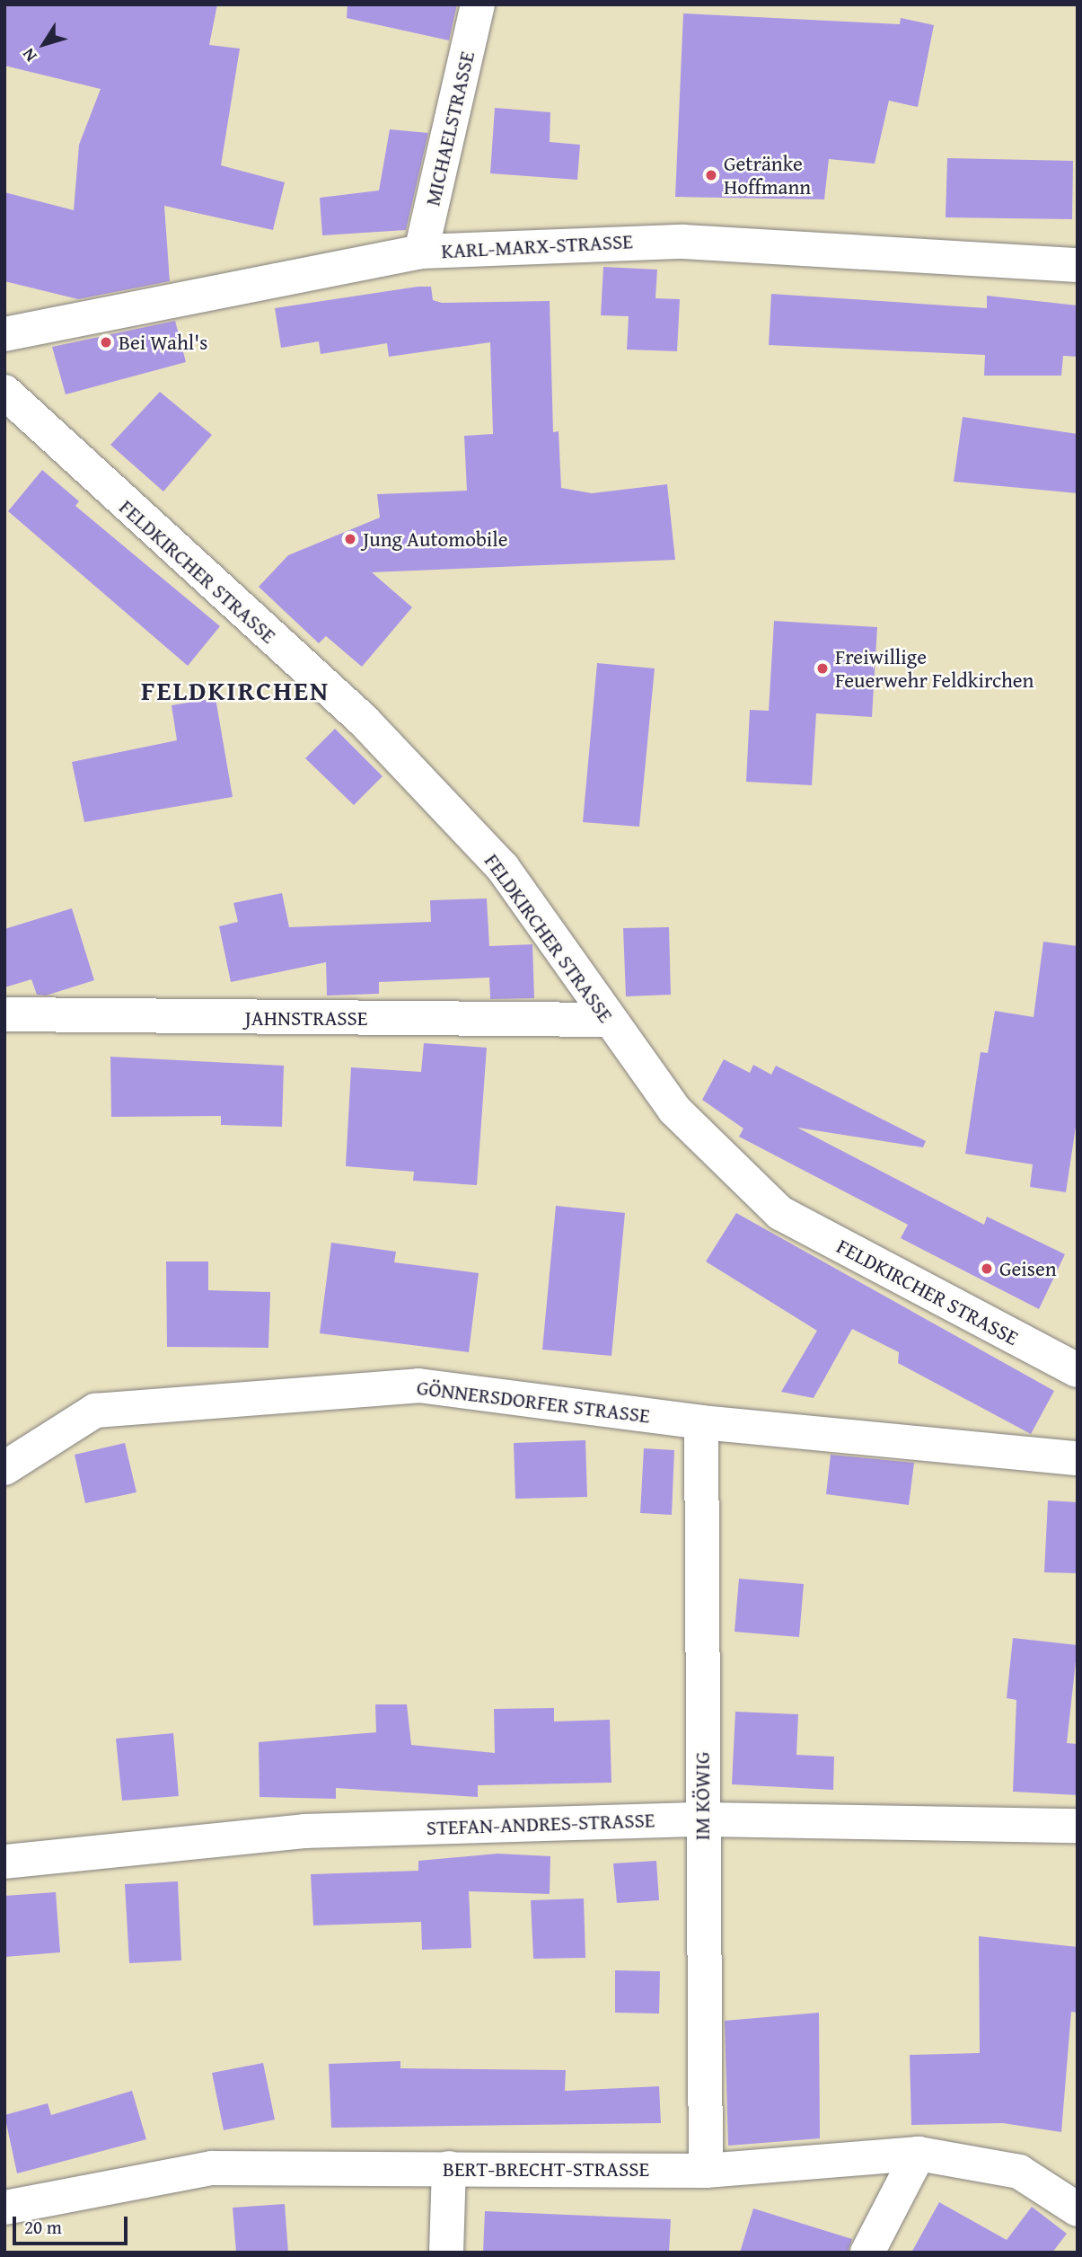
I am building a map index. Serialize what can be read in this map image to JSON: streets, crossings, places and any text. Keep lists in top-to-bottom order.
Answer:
{
  "streets": {
    "street": [
      "MICHAELSTRASSE",
      "KARL-MARX-STRASSE",
      "FELDKIRCHER STRASSE",
      "JAHNSTRASSE",
      "GÖNNERSDORFER STRASSE",
      "IM KÖWIG",
      "STEFAN-ANDRES-STRASSE",
      "BERT-BRECHT-STRASSE"
    ]
  },
  "crossings": [
    ["MICHAELSTRASSE", "KARL-MARX-STRASSE"],
    ["FELDKIRCHER STRASSE", "JAHNSTRASSE"],
    ["GÖNNERSDORFER STRASSE", "IM KÖWIG"],
    ["IM KÖWIG", "STEFAN-ANDRES-STRASSE"],
    ["IM KÖWIG", "BERT-BRECHT-STRASSE"]
  ],
  "districts": ["FELDKIRCHEN"],
  "places": [
    "Getränke Hoffmann",
    "Bei Wahl's",
    "Jung Automobile",
    "Freiwillige Feuerwehr Feldkirchen",
    "Geisen"
  ],
  "scale_bar": "20 m",
  "north": "bottom left"
}
